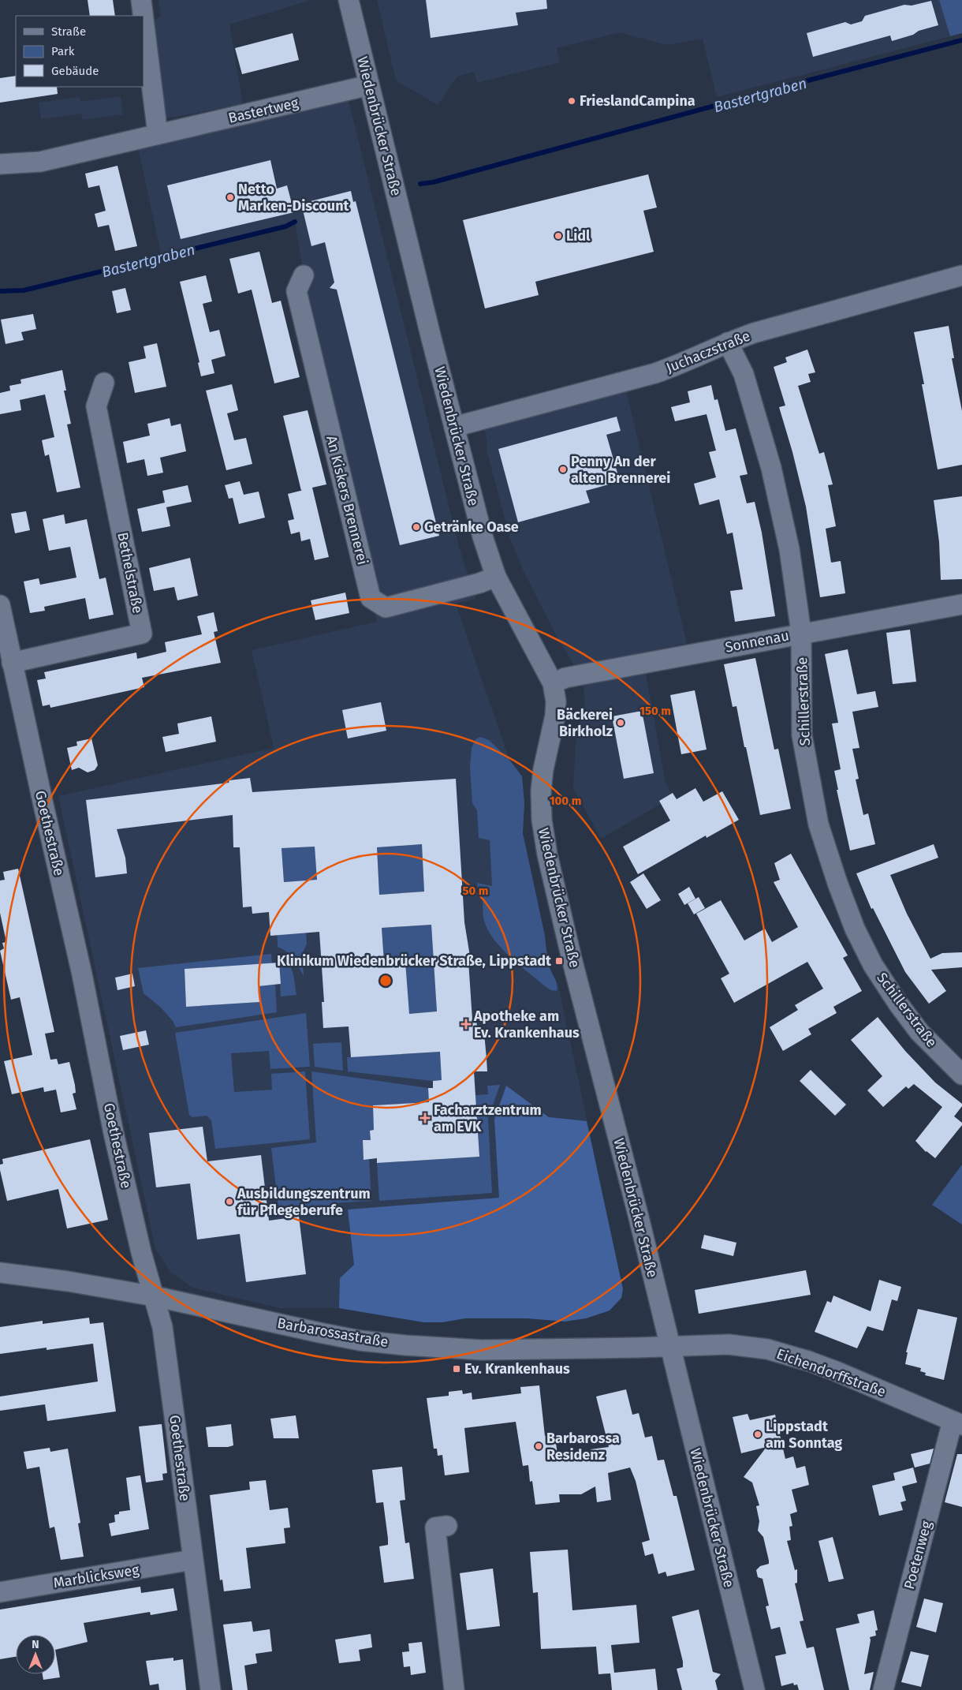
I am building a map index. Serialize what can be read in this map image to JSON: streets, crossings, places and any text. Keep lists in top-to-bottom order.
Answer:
{
  "streets": {
    "street": [
      "Bastertweg",
      "Wiedenbrücker Straße",
      "Juchaczstraße",
      "An Kiskers Brennerei",
      "Bethelstraße",
      "Sonnenau",
      "Schillerstraße",
      "Goethestraße",
      "Barbarossastraße",
      "Eichendorffstraße",
      "Poetenweg",
      "Marblicksweg"
    ]
  },
  "crossings": [
    ["Bastertweg", "Wiedenbrücker Straße"],
    ["Wiedenbrücker Straße", "Juchaczstraße"],
    ["Wiedenbrücker Straße", "An Kiskers Brennerei"],
    ["Wiedenbrücker Straße", "Sonnenau"],
    ["Wiedenbrücker Straße", "Barbarossastraße"],
    ["Wiedenbrücker Straße", "Eichendorffstraße"],
    ["Juchaczstraße", "Schillerstraße"],
    ["Bethelstraße", "Goethestraße"],
    ["Sonnenau", "Schillerstraße"],
    ["Goethestraße", "Barbarossastraße"],
    ["Goethestraße", "Marblicksweg"],
    ["Barbarossastraße", "Eichendorffstraße"],
    ["Eichendorffstraße", "Poetenweg"]
  ],
  "water": ["Bastertgraben"],
  "places": {
    "other": [
      "FrieslandCampina",
      "Netto Marken-Discount",
      "Lidl",
      "Penny An der alten Brennerei",
      "Getränke Oase",
      "Bäckerei Birkholz",
      "Ausbildungszentrum für Pflegeberufe",
      "Lippstadt am Sonntag",
      "Barbarossa Residenz"
    ],
    "transit": ["Klinikum Wiedenbrücker Straße, Lippstadt", "Ev. Krankenhaus"],
    "health": ["Apotheke am Ev. Krankenhaus", "Facharztzentrum am EVK"]
  },
  "legend": ["Straße", "Park", "Gebäude"],
  "north": "top",
  "rings": ["150 m", "100 m", "50 m"]
}
